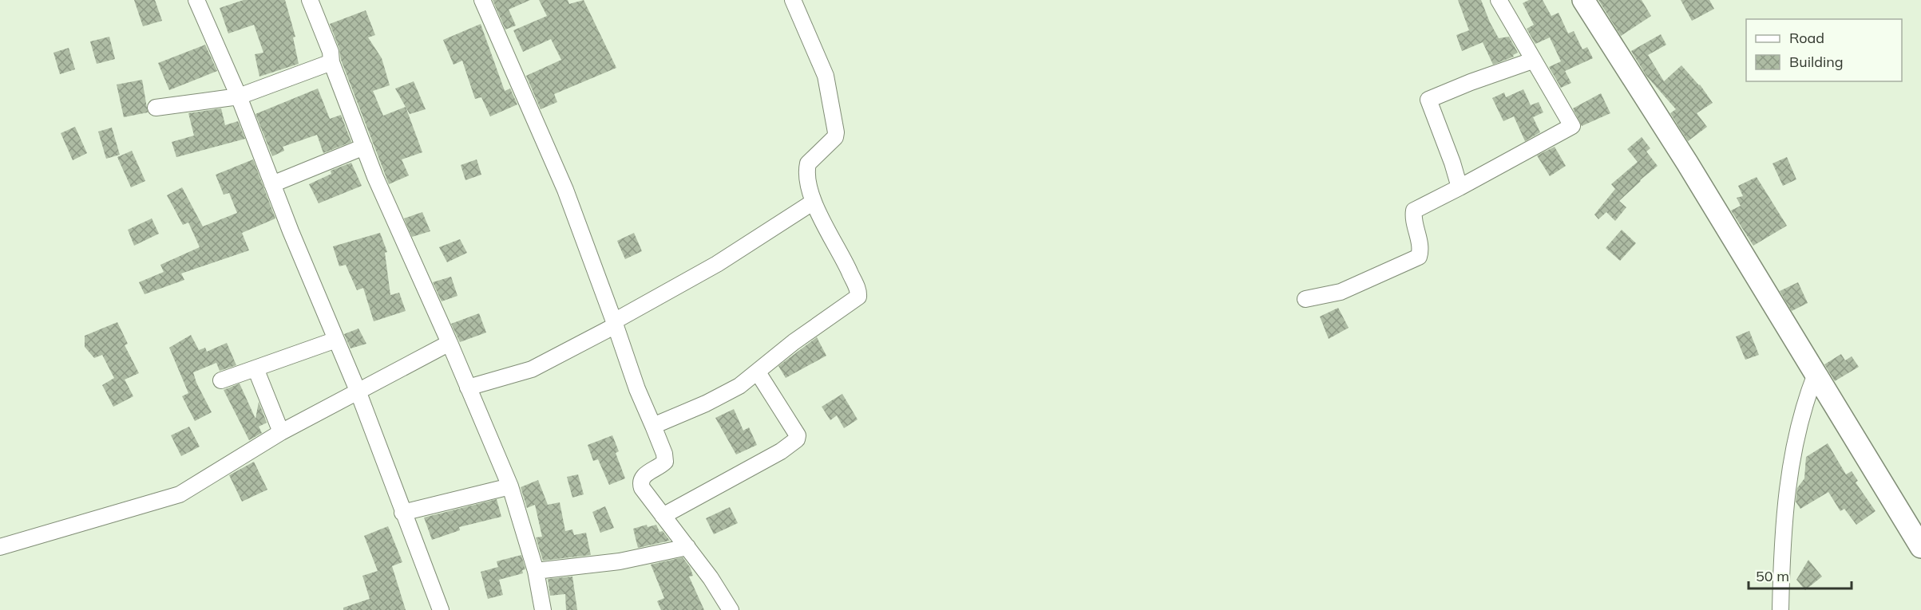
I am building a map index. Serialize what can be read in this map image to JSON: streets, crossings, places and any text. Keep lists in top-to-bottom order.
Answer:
{
  "legend": ["Road", "Building"],
  "scale_bar": "50 m"
}
